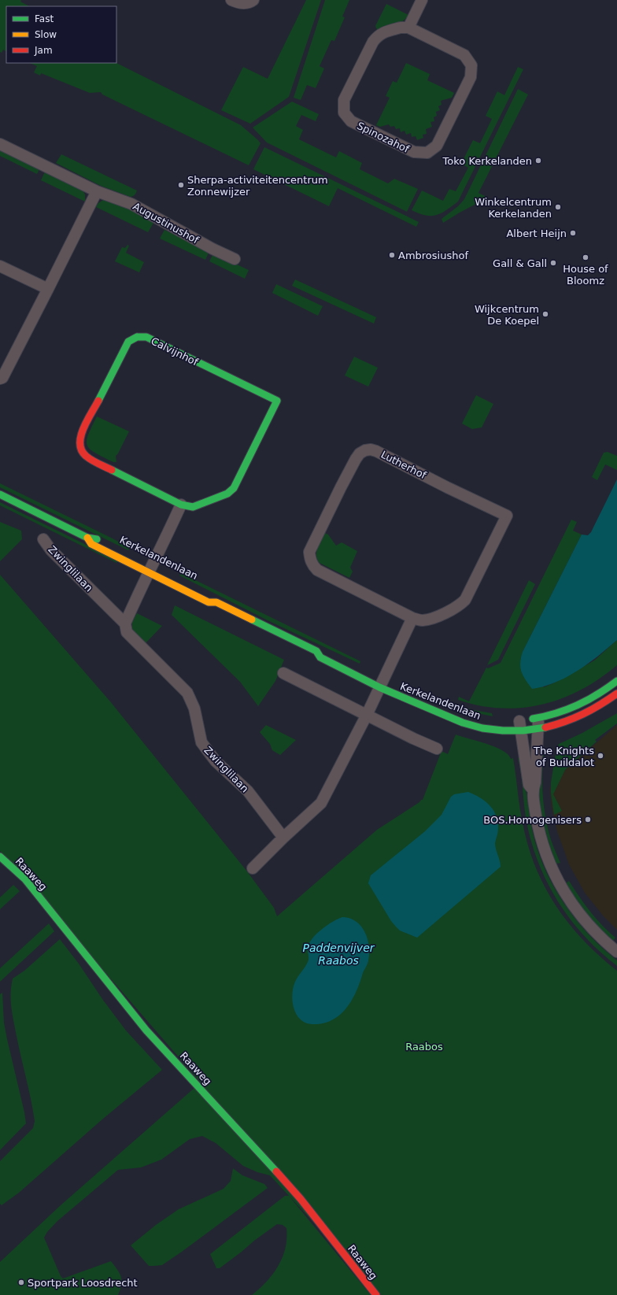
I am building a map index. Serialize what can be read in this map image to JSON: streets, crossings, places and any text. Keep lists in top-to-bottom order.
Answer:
{
  "streets": {
    "street": [
      "Spinozahof",
      "Augustinushof",
      "Calvijnhof",
      "Lutherhof",
      "Kerkelandenlaan",
      "Zwinglilaan",
      "Raaweg"
    ]
  },
  "water": ["Paddenvijver Raabos"],
  "parks": ["Raabos"],
  "places": [
    "Toko Kerkelanden",
    "Sherpa-activiteitencentrum Zonnewijzer",
    "Winkelcentrum Kerkelanden",
    "Albert Heijn",
    "Ambrosiushof",
    "House of Bloomz",
    "Gall & Gall",
    "Wijkcentrum De Koepel",
    "The Knights of Buildalot",
    "BOS.Homogenisers",
    "Sportpark Loosdrecht"
  ],
  "legend": ["Fast", "Slow", "Jam"]
}
